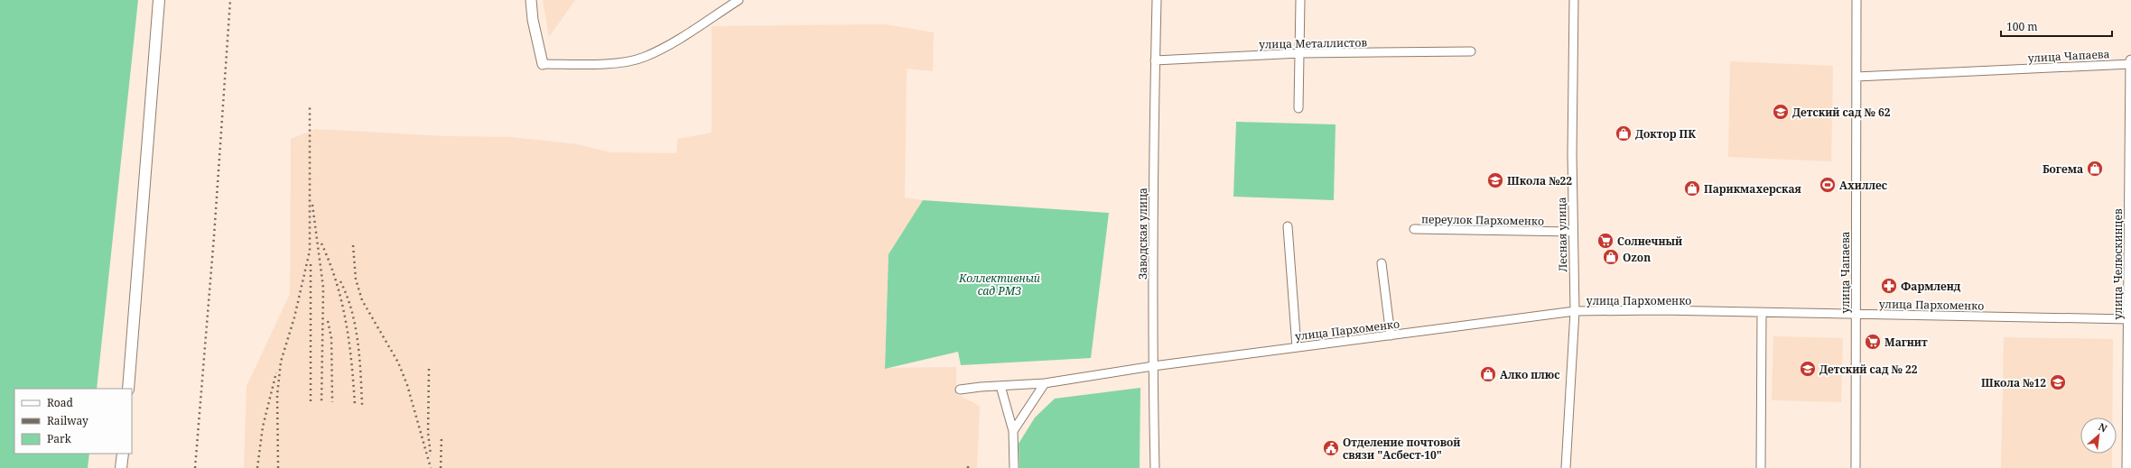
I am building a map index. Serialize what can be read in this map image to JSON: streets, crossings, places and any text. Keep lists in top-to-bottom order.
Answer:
{
  "streets": {
    "street": [
      "улица Металлистов",
      "улица Чапаева",
      "переулок Пархоменко",
      "Заводская улица",
      "Лесная улица",
      "улица Челюскинцев",
      "улица Пархоменко"
    ]
  },
  "crossings": [
    ["улица Металлистов", "Заводская улица"],
    ["улица Чапаева", "улица Челюскинцев"],
    ["улица Чапаева", "улица Пархоменко"],
    ["переулок Пархоменко", "Лесная улица"],
    ["Заводская улица", "улица Пархоменко"],
    ["Лесная улица", "улица Пархоменко"],
    ["улица Челюскинцев", "улица Пархоменко"]
  ],
  "parks": ["Коллективный сад РМЗ"],
  "places": {
    "school or university": [
      "Детский сад № 62",
      "Школа №22",
      "Детский сад № 22",
      "Школа №12"
    ],
    "shop": [
      "Доктор ПК",
      "Богема",
      "Парикмахерская",
      "Ozon",
      "Алко плюс"
    ],
    "sports": ["Ахиллес"],
    "supermarket": ["Солнечный", "Магнит"],
    "pharmacy": ["Фармленд"],
    "public building": ["Отделение почтовой связи \"Асбест-10\""]
  },
  "legend": ["Road", "Railway", "Park"],
  "scale_bar": "100 m",
  "north": "top right"
}
